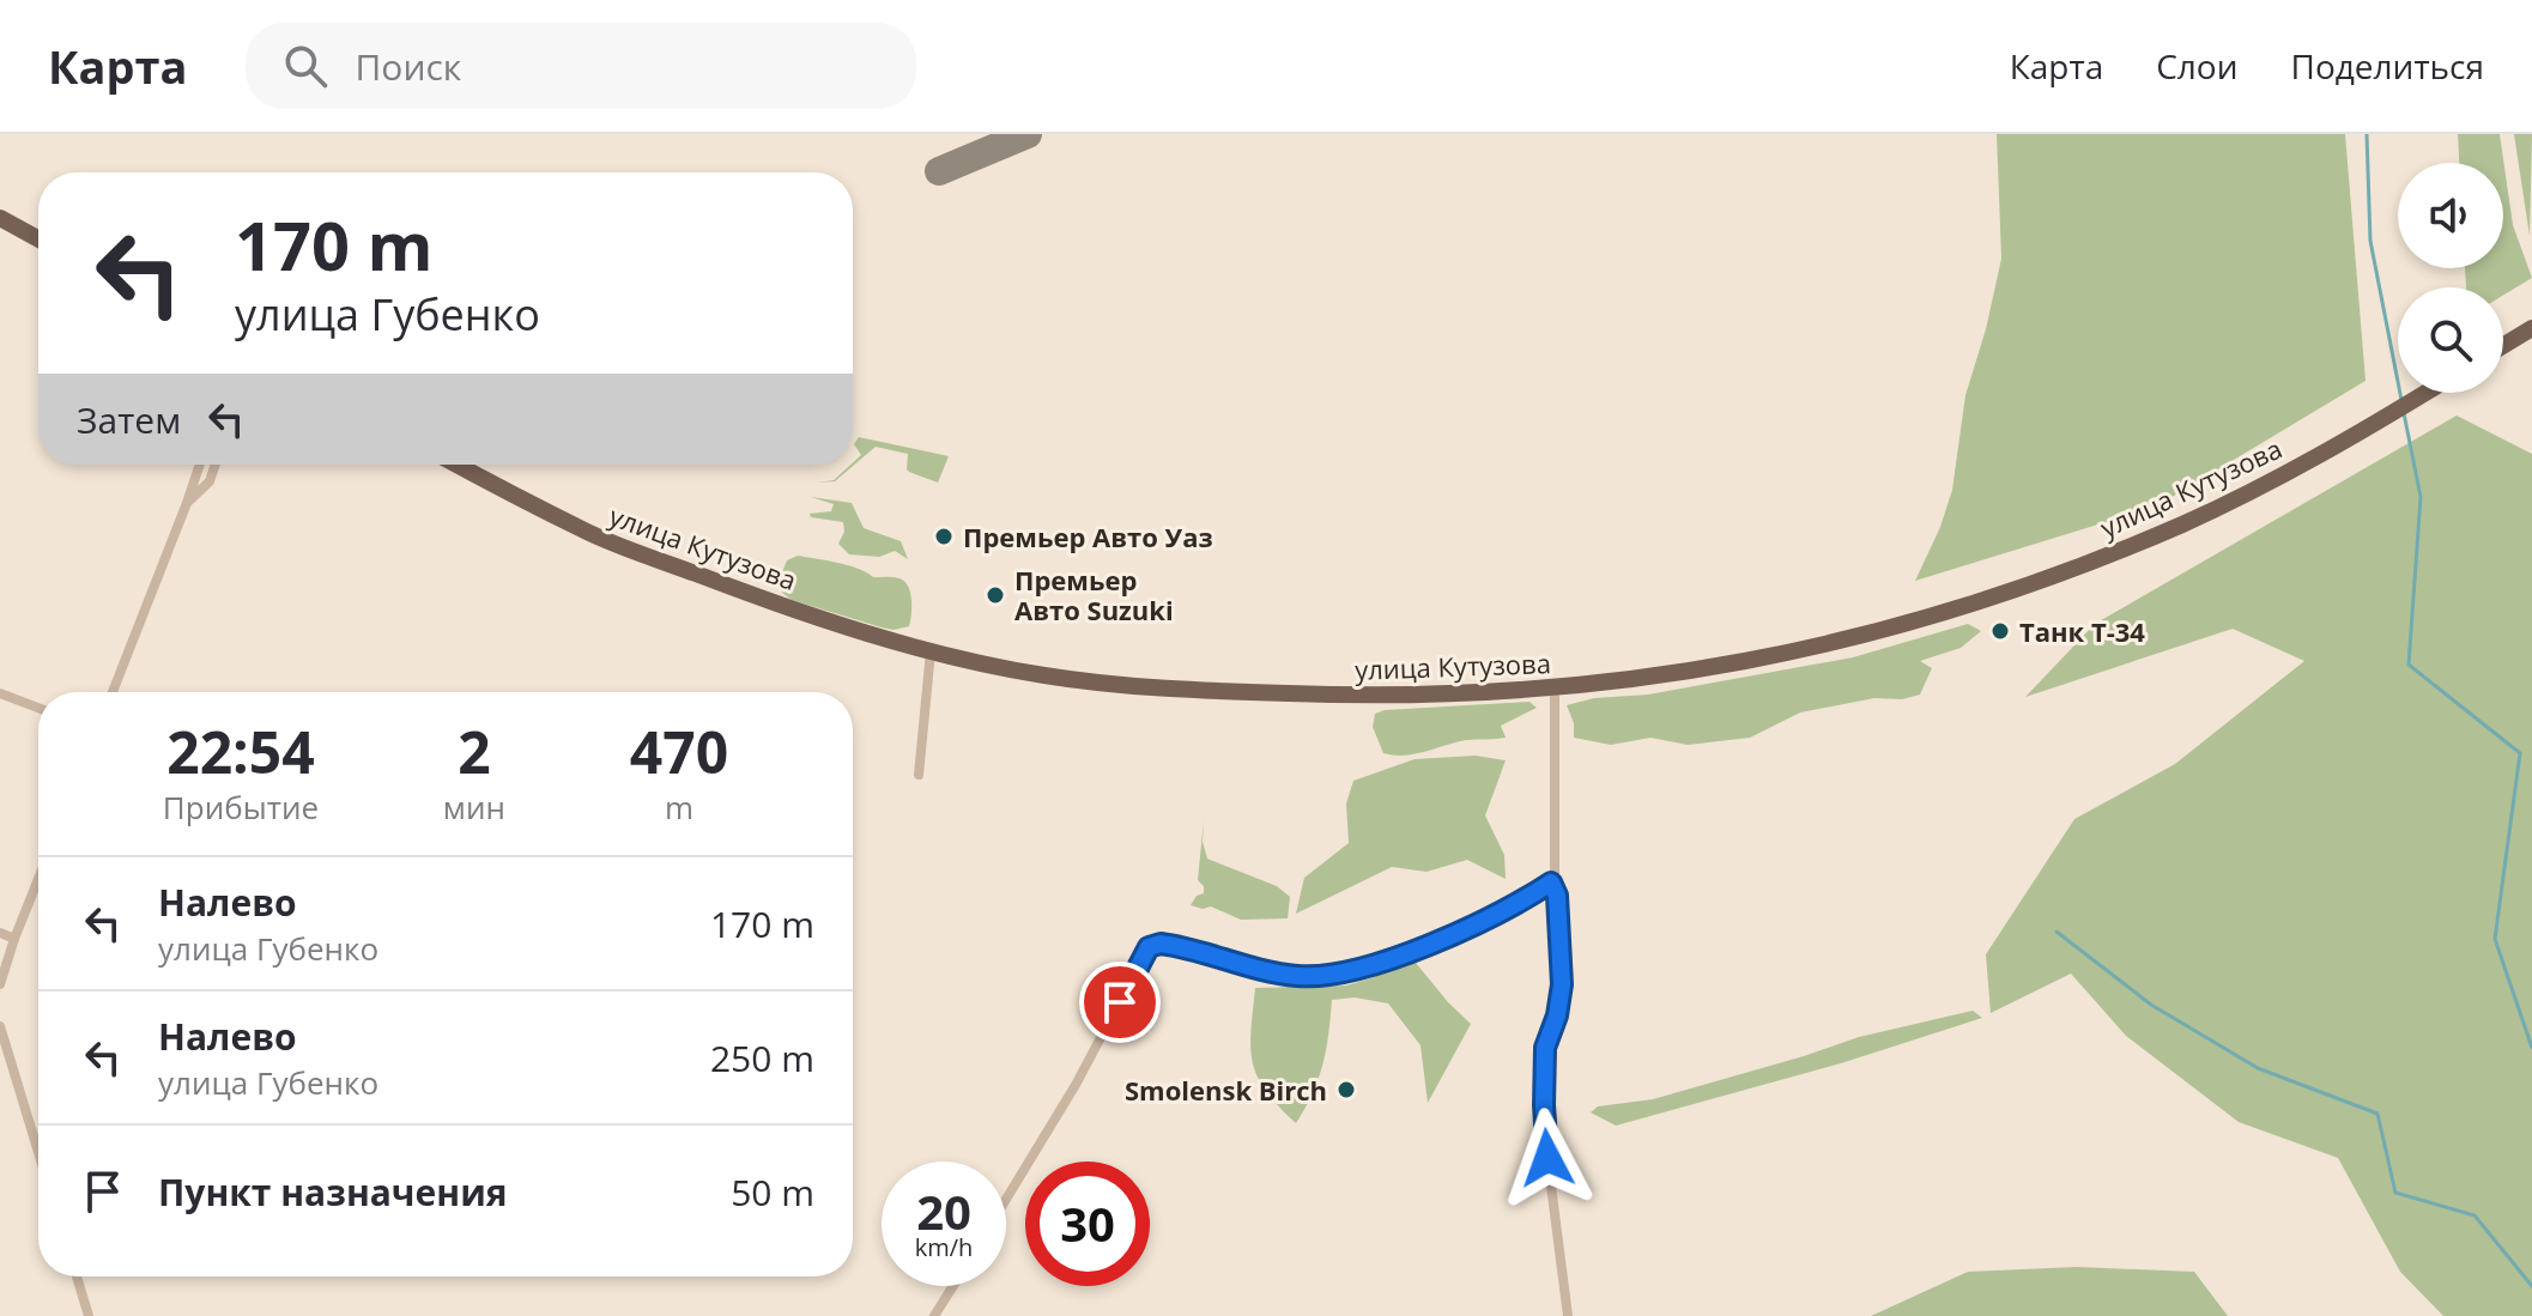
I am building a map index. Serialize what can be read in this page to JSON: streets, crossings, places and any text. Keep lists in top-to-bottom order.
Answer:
{
  "streets": {
    "main road": ["улица Кутузова"]
  },
  "places": [
    "Премьер Авто Уаз",
    "Премьер Авто Suzuki",
    "Танк Т-34",
    "Smolensk Birch"
  ],
  "page": {
    "header": "Карта",
    "search": "Поиск",
    "nav": ["Карта", "Слои", "Поделиться"],
    "turn": ["170 m", "улица Губенко"],
    "then": "Затем",
    "eta": [
      "22:54",
      "Прибытие",
      "2",
      "мин",
      "470",
      "m"
    ],
    "list": [
      {
        "name": "Налево",
        "note": "улица Губенко",
        "value": "170 m"
      },
      {
        "name": "Налево",
        "note": "улица Губенко",
        "value": "250 m"
      },
      {
        "name": "Пункт назначения",
        "value": "50 m"
      }
    ],
    "speed": "20 km/h",
    "limit": "30"
  }
}
